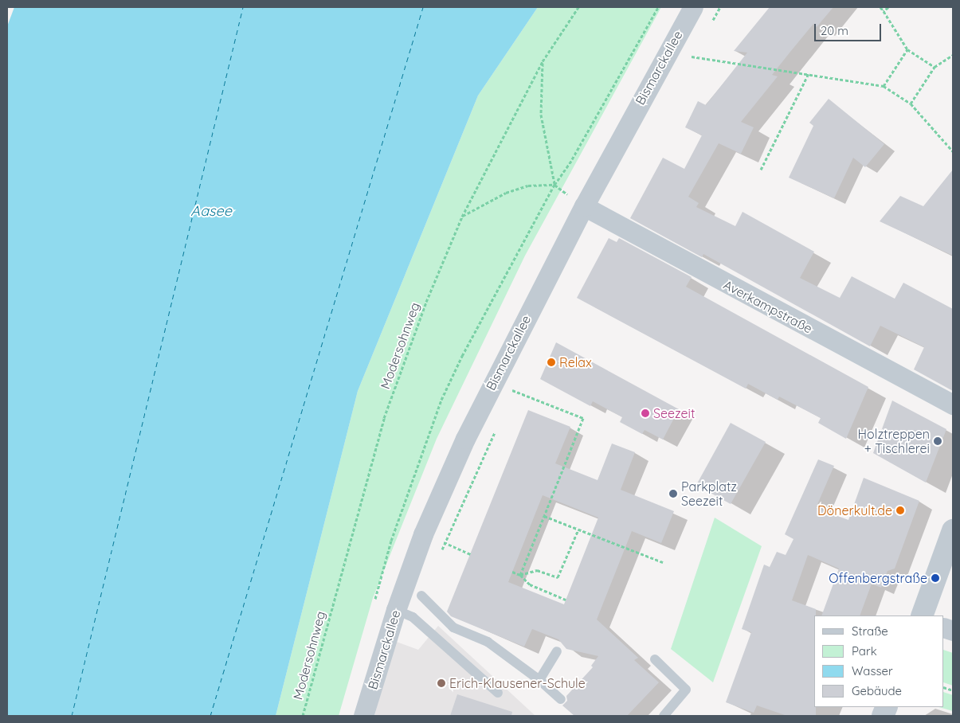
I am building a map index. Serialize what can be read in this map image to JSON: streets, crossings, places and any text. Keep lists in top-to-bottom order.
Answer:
{
  "streets": {
    "street": ["Bismarckallee", "Averkampstraße"],
    "path": ["Modersohnweg"]
  },
  "crossings": [
    ["Bismarckallee", "Averkampstraße"]
  ],
  "water": ["Aasee"],
  "places": [
    "Relax",
    "Seezeit",
    "Holztreppen + Tischlerei",
    "Parkplatz Seezeit",
    "Dönerkult.de",
    "Offenbergstraße",
    "Erich-Klausener-Schule"
  ],
  "legend": [
    "Straße",
    "Park",
    "Wasser",
    "Gebäude"
  ],
  "scale_bar": "20 m"
}
